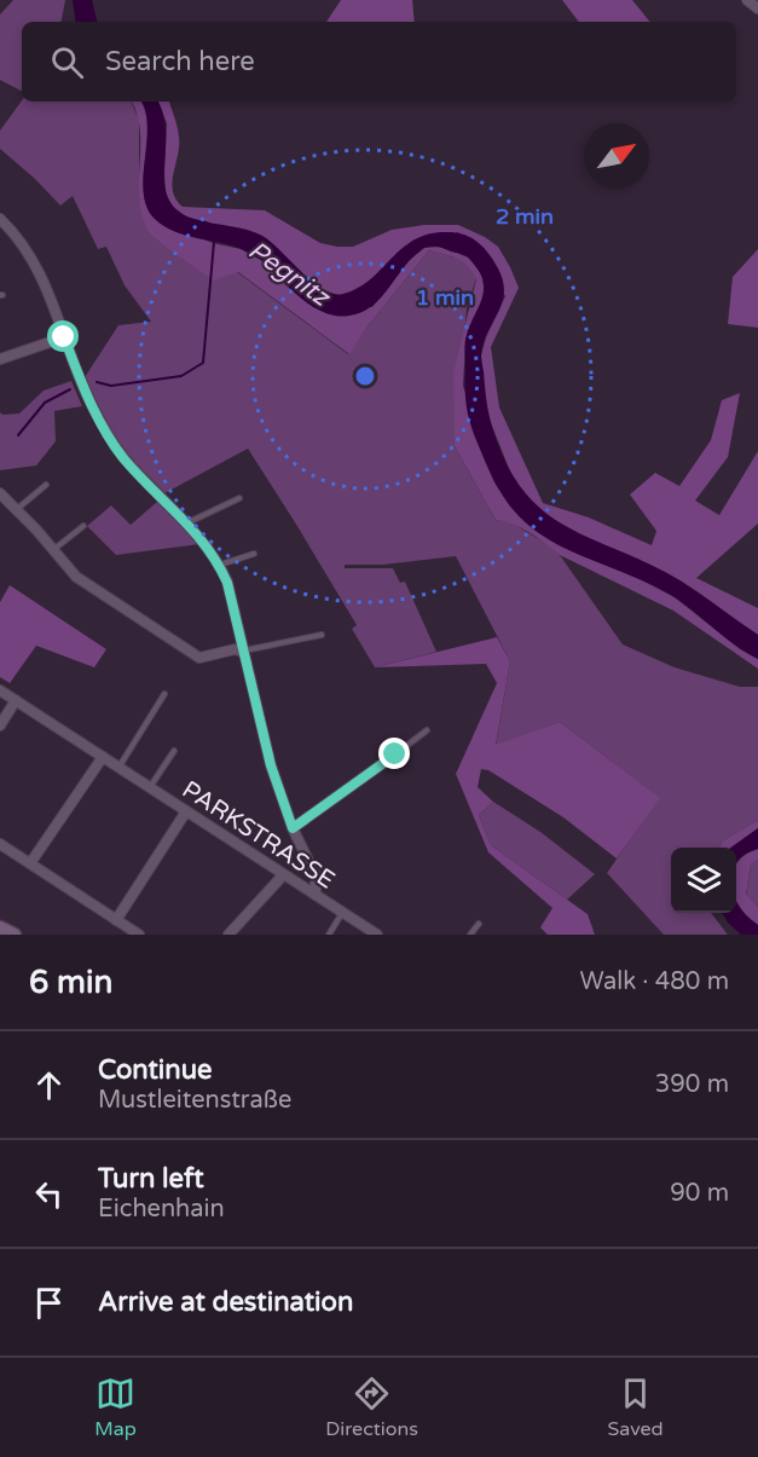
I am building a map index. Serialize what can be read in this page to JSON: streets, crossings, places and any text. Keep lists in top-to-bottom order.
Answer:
{
  "streets": {
    "street": ["PARKSTRASSE"]
  },
  "water": ["Pegnitz"],
  "north": "top right",
  "page": {
    "search": "Search here",
    "heading": ["6 min", "Walk · 480 m"],
    "list": [
      ["Continue", "Mustleitenstraße", "390 m"],
      ["Turn left", "Eichenhain", "90 m"],
      "Arrive at destination"
    ],
    "nav": ["Map", "Directions", "Saved"]
  },
  "rings": ["2 min", "1 min"]
}
